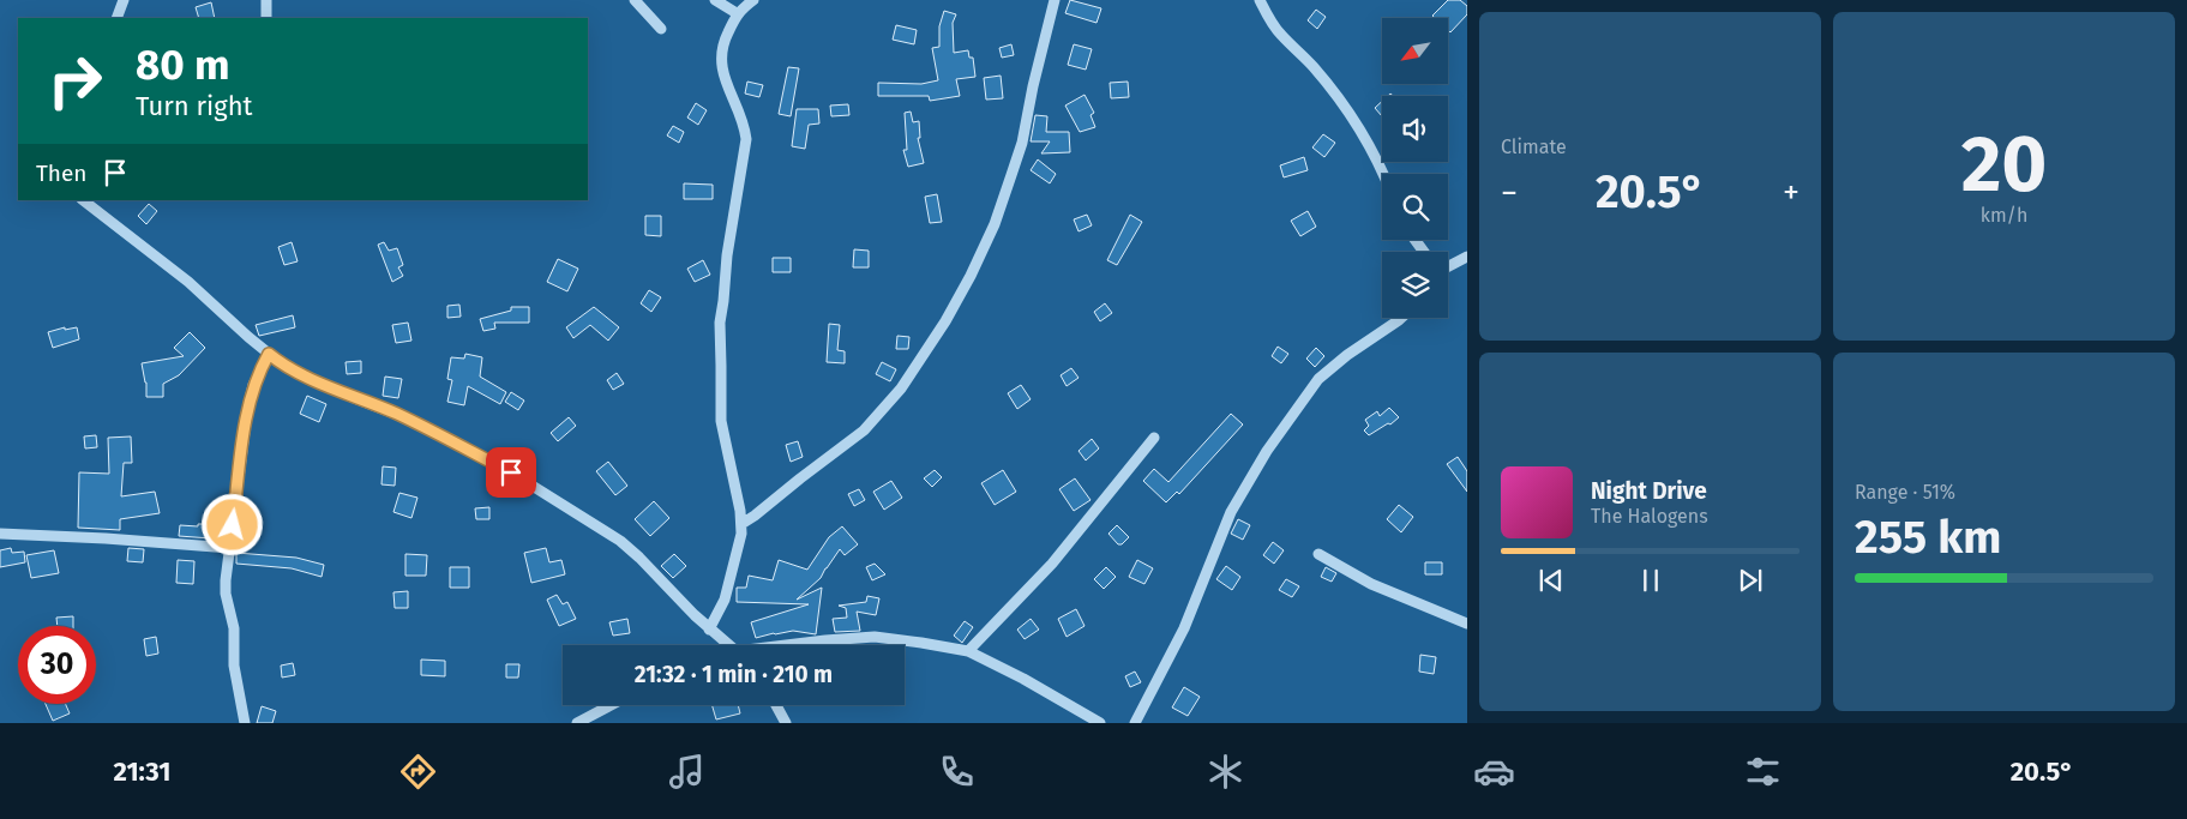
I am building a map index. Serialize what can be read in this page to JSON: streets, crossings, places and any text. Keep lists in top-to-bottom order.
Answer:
{
  "north": "bottom left",
  "page": {
    "tile": [
      "Climate",
      ["20", "km/h"],
      ["Range · 51%", "255 km"]
    ],
    "turn": ["80 m", "Turn right"],
    "then": "Then",
    "heat": ["−", "20.5°", "+"],
    "song": ["Night Drive", "The Halogens"],
    "limit": "30",
    "trip": "21:32 · 1 min · 210 m",
    "tabs": ["21:31", "20.5°"]
  }
}
